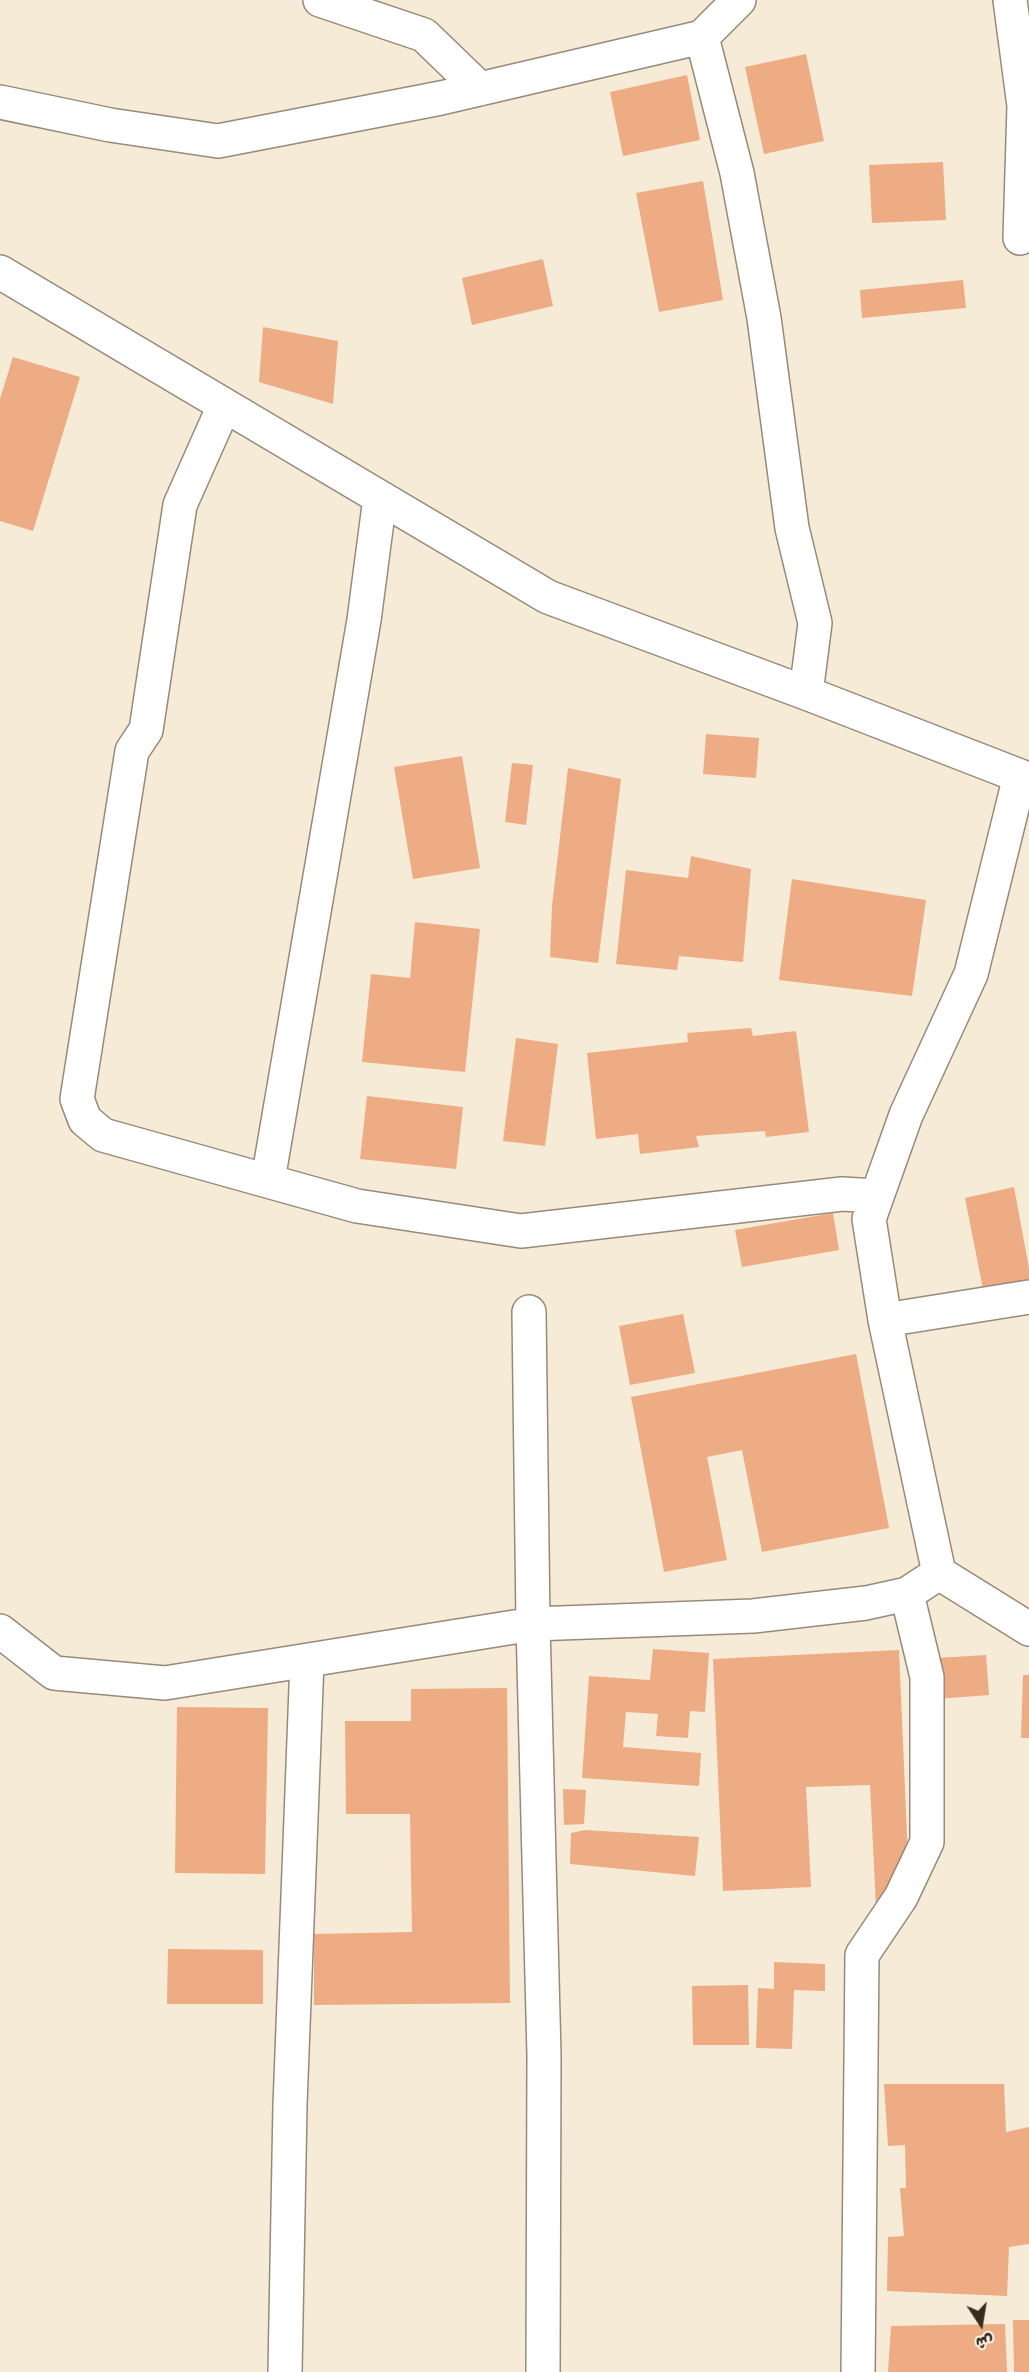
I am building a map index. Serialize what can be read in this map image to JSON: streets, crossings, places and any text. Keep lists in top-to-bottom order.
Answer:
{
  "north": "bottom"
}
